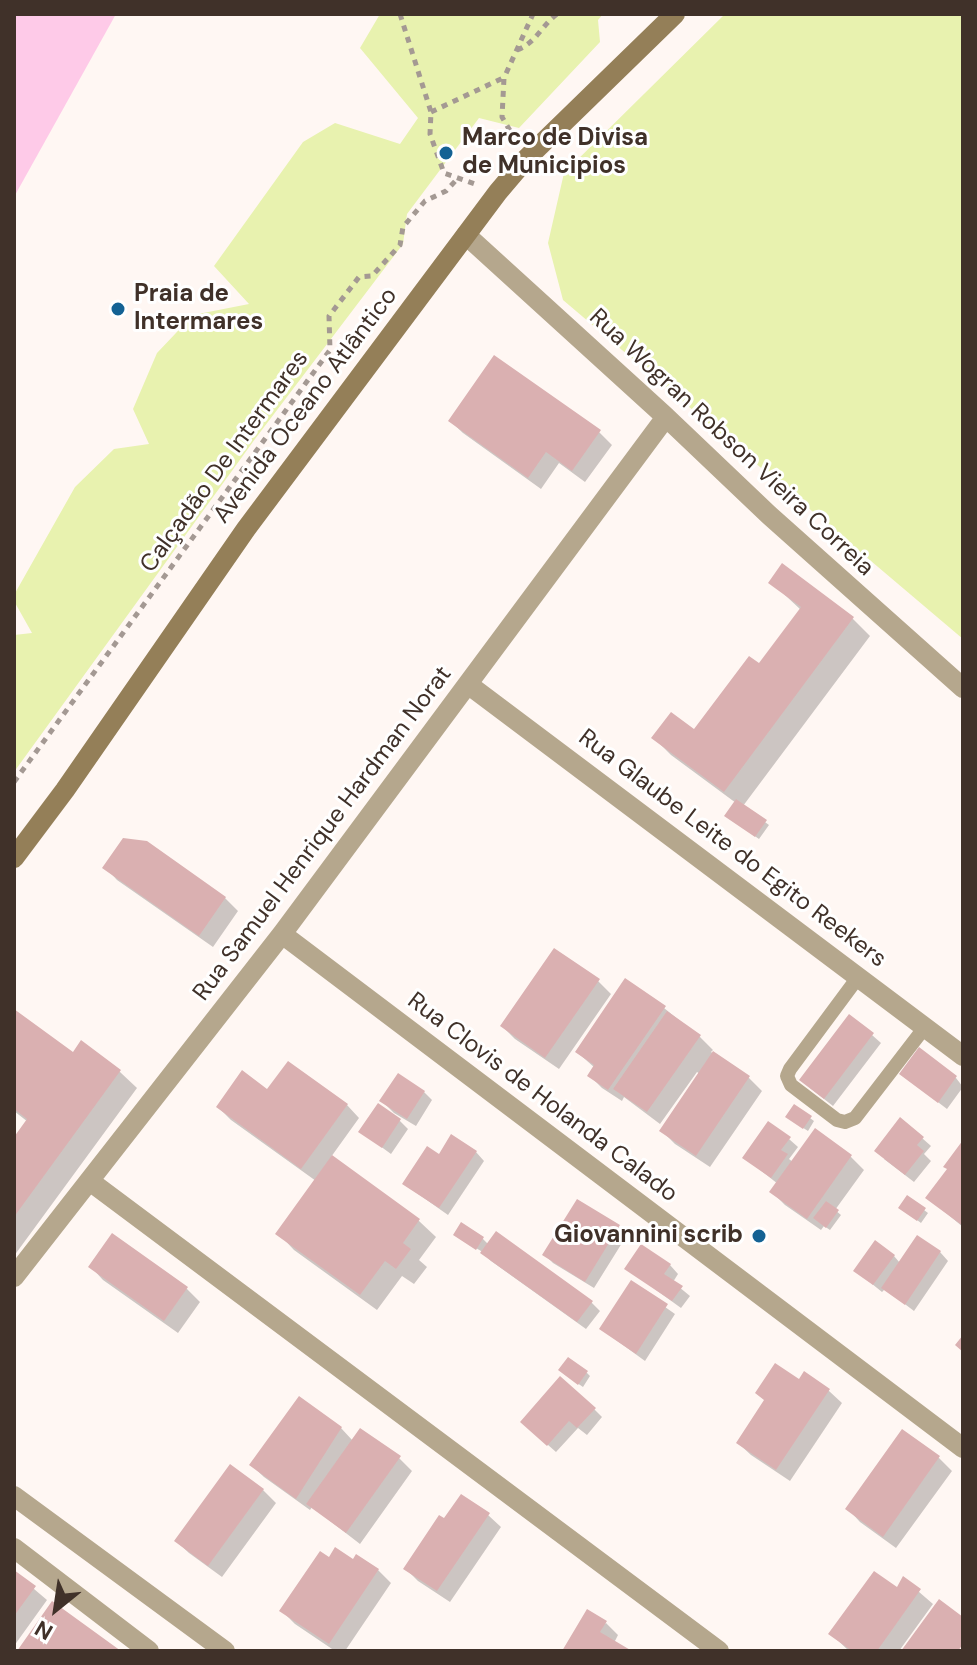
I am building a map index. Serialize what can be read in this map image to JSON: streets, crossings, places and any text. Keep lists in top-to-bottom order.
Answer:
{
  "streets": {
    "main road": ["Avenida Oceano Atlântico"],
    "street": [
      "Rua Wogran Robson Vieira Correia",
      "Rua Samuel Henrique Hardman Norat",
      "Rua Glaube Leite do Egito Reekers",
      "Rua Clovis de Holanda Calado"
    ],
    "path": ["Calçadão De Intermares"]
  },
  "crossings": [
    ["Avenida Oceano Atlântico", "Rua Wogran Robson Vieira Correia"],
    ["Rua Wogran Robson Vieira Correia", "Rua Samuel Henrique Hardman Norat"],
    ["Rua Samuel Henrique Hardman Norat", "Rua Glaube Leite do Egito Reekers"],
    ["Rua Samuel Henrique Hardman Norat", "Rua Clovis de Holanda Calado"]
  ],
  "places": ["Marco de Divisa de Municipios", "Praia de Intermares", "Giovannini scrib"],
  "north": "bottom left"
}
